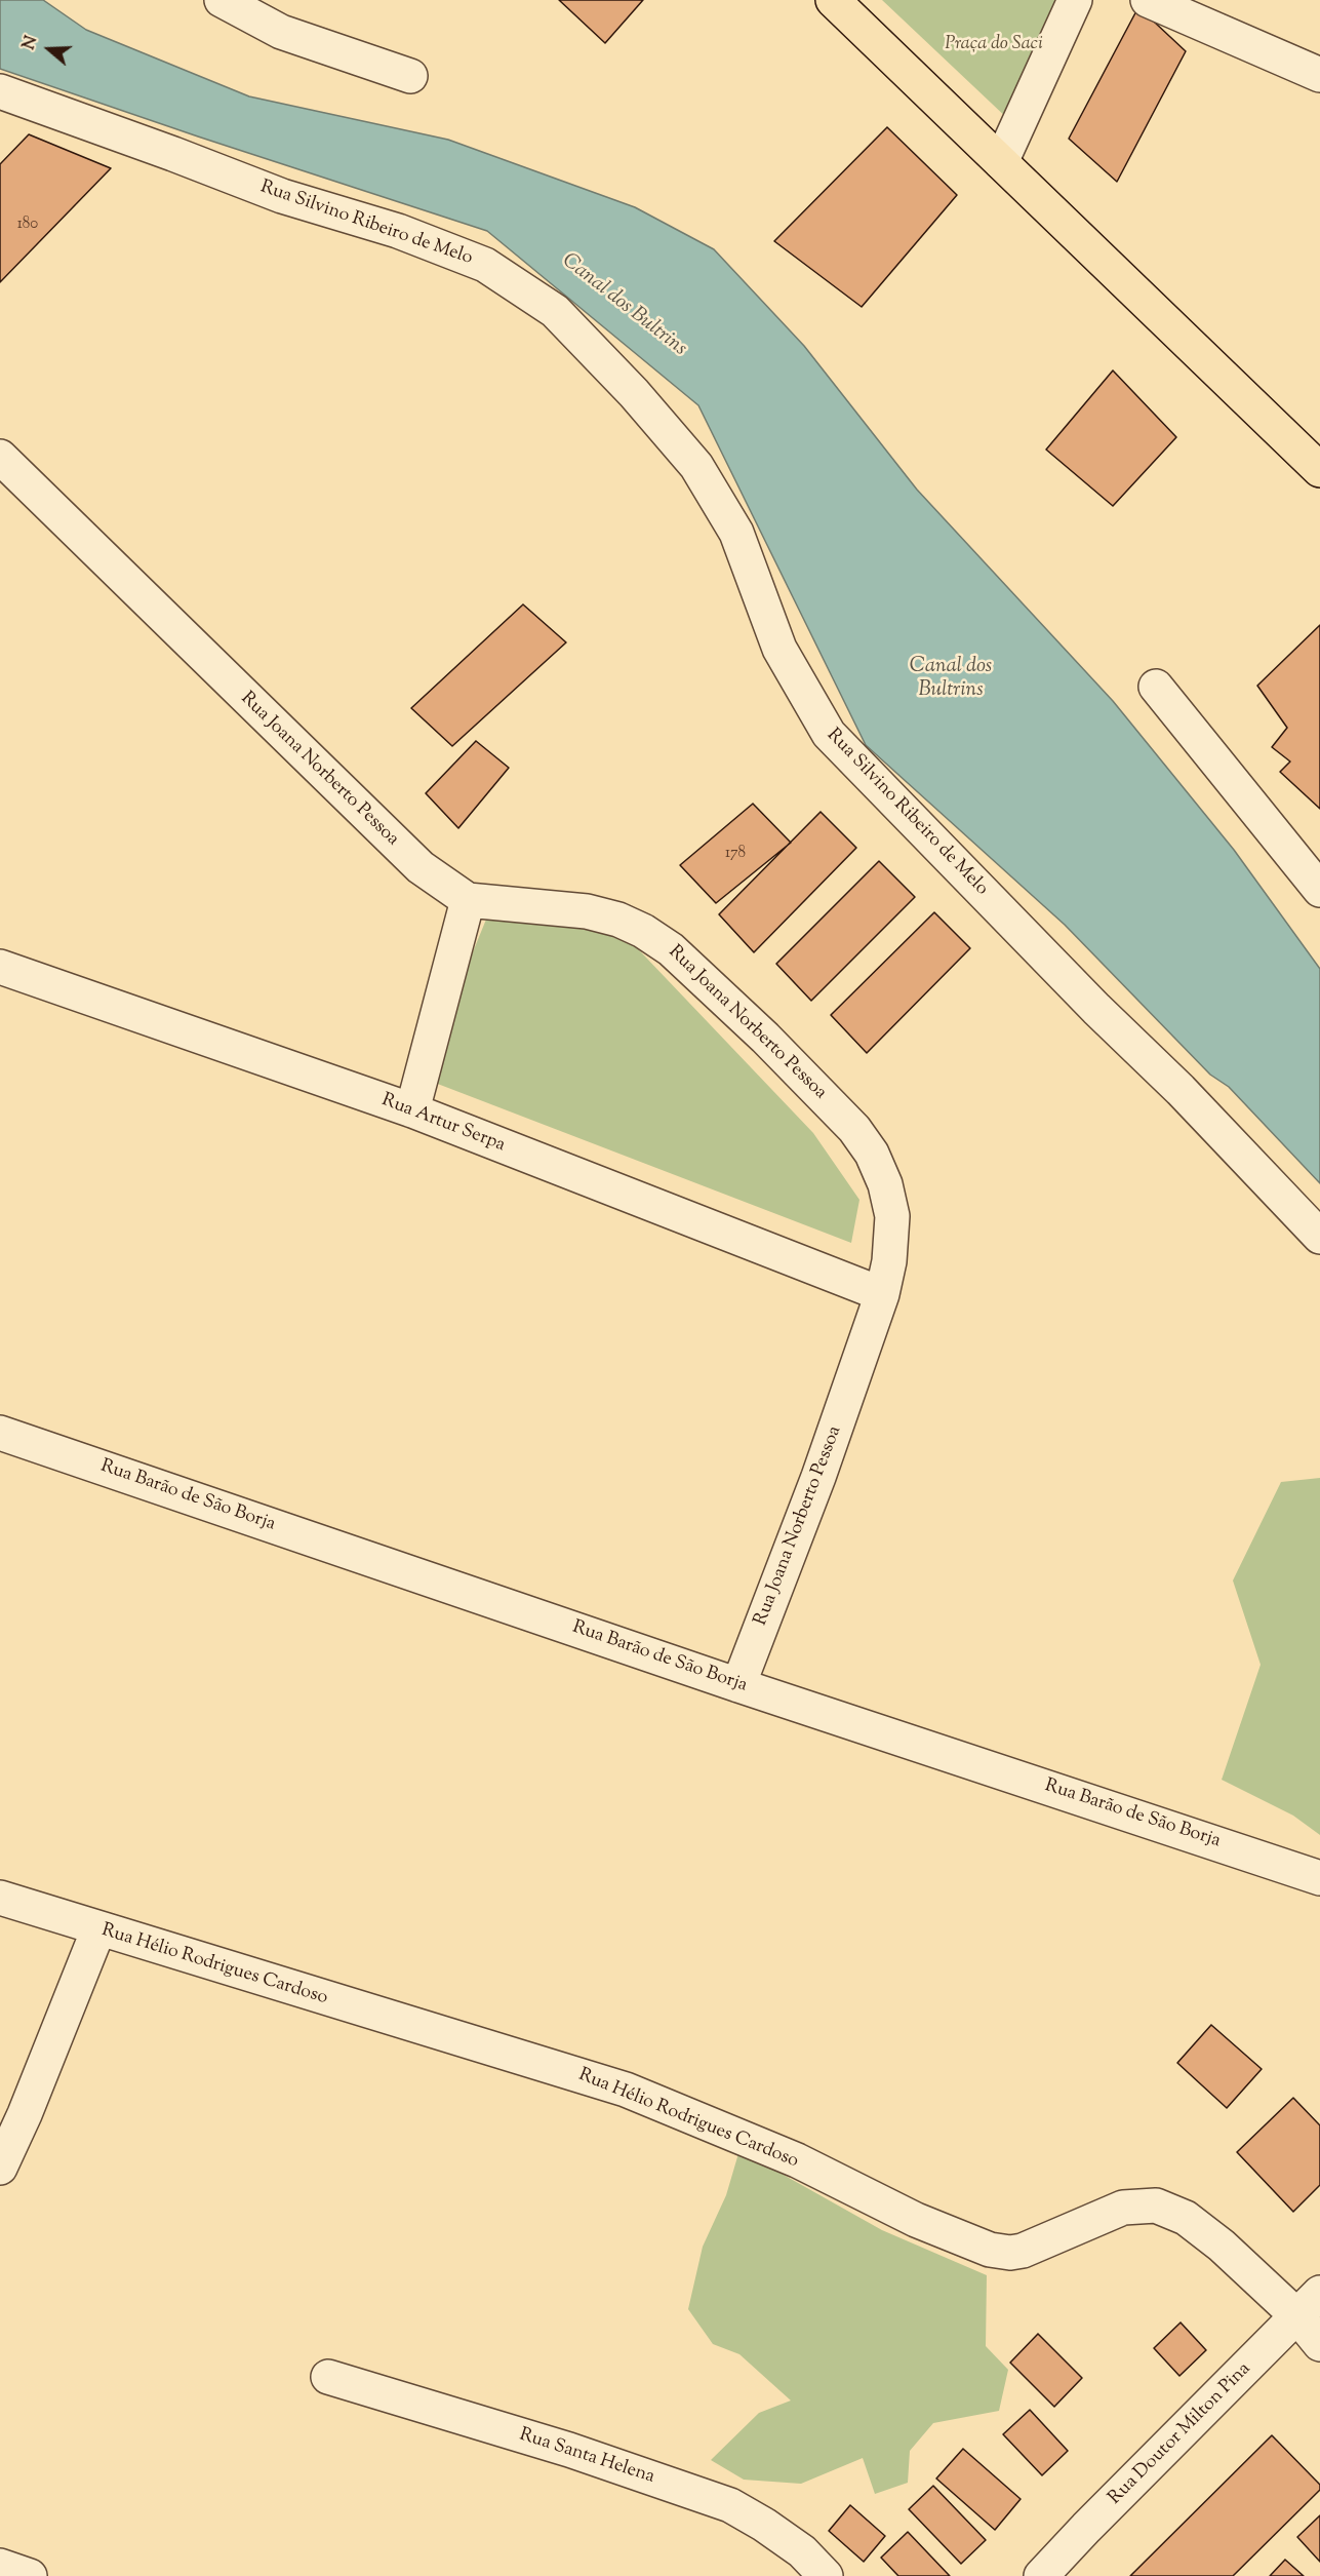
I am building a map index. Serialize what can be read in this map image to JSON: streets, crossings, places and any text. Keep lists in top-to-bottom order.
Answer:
{
  "streets": {
    "street": [
      "Rua Silvino Ribeiro de Melo",
      "Rua Joana Norberto Pessoa",
      "Rua Artur Serpa",
      "Rua Barão de São Borja",
      "Rua Hélio Rodrigues Cardoso",
      "Rua Doutor Milton Pina",
      "Rua Santa Helena"
    ]
  },
  "crossings": [
    ["Rua Joana Norberto Pessoa", "Rua Artur Serpa"],
    ["Rua Joana Norberto Pessoa", "Rua Barão de São Borja"],
    ["Rua Hélio Rodrigues Cardoso", "Rua Doutor Milton Pina"]
  ],
  "water": ["Canal dos Bultrins"],
  "parks": ["Praça do Saci"],
  "house_numbers": ["180", "178"],
  "north": "left"
}
